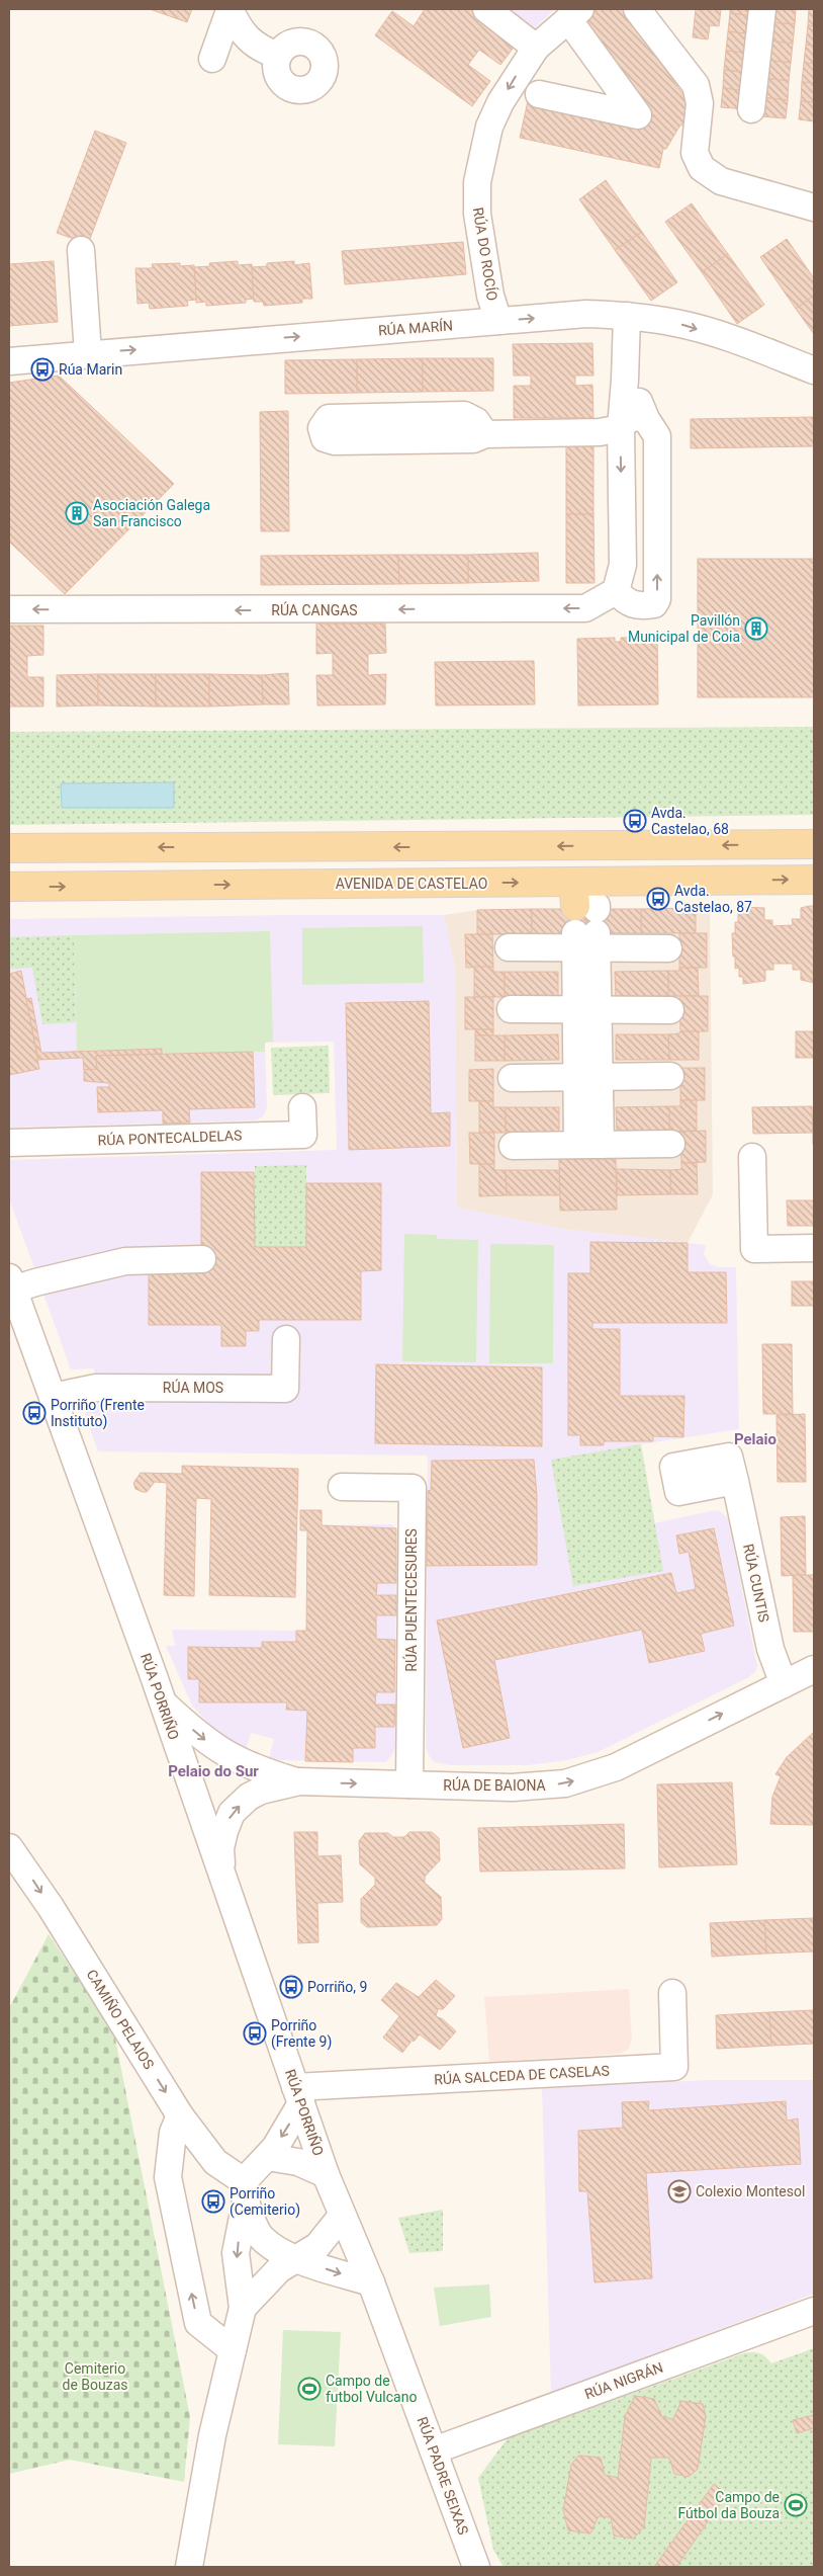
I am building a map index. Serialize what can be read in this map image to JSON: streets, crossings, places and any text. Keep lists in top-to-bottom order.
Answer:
{
  "streets": {
    "main road": ["AVENIDA DE CASTELAO"],
    "street": [
      "RÚA DO ROCÍO",
      "RÚA MARÍN",
      "RÚA CANGAS",
      "RÚA PONTECALDELAS",
      "RÚA MOS",
      "RÚA CUNTIS",
      "RÚA PUENTECESURES",
      "RÚA PORRIÑO",
      "RÚA DE BAIONA",
      "CAMIÑO PELAIOS",
      "RÚA SALCEDA DE CASELAS",
      "RÚA NIGRÁN",
      "RÚA PADRE SEIXAS"
    ]
  },
  "crossings": [
    ["RÚA DO ROCÍO", "RÚA MARÍN"],
    ["RÚA MOS", "RÚA PORRIÑO"],
    ["RÚA CUNTIS", "RÚA DE BAIONA"],
    ["RÚA PUENTECESURES", "RÚA DE BAIONA"],
    ["RÚA PORRIÑO", "RÚA DE BAIONA"],
    ["RÚA PORRIÑO", "CAMIÑO PELAIOS"],
    ["RÚA PORRIÑO", "RÚA SALCEDA DE CASELAS"],
    ["RÚA PORRIÑO", "RÚA PADRE SEIXAS"],
    ["CAMIÑO PELAIOS", "RÚA PADRE SEIXAS"],
    ["RÚA NIGRÁN", "RÚA PADRE SEIXAS"]
  ],
  "one_way": [
    "RÚA DO ROCÍO",
    "RÚA MARÍN",
    "RÚA CANGAS",
    "RÚA DE BAIONA",
    "CAMIÑO PELAIOS"
  ],
  "districts": ["Pelaio", "Pelaio do Sur"],
  "parks": ["Cemiterio de Bouzas"],
  "places": {
    "bus stop": [
      "Rúa Marin",
      "Avda. Castelao, 68",
      "Avda. Castelao, 87",
      "Porriño (Frente Instituto)",
      "Porriño, 9",
      "Porriño (Frente 9)",
      "Porriño (Cemiterio)"
    ],
    "building": ["Asociación Galega San Francisco", "Pavillón Municipal de Coia"],
    "school or university": ["Colexio Montesol"],
    "sports": ["Campo de futbol Vulcano", "Campo de Fútbol da Bouza"]
  }
}
